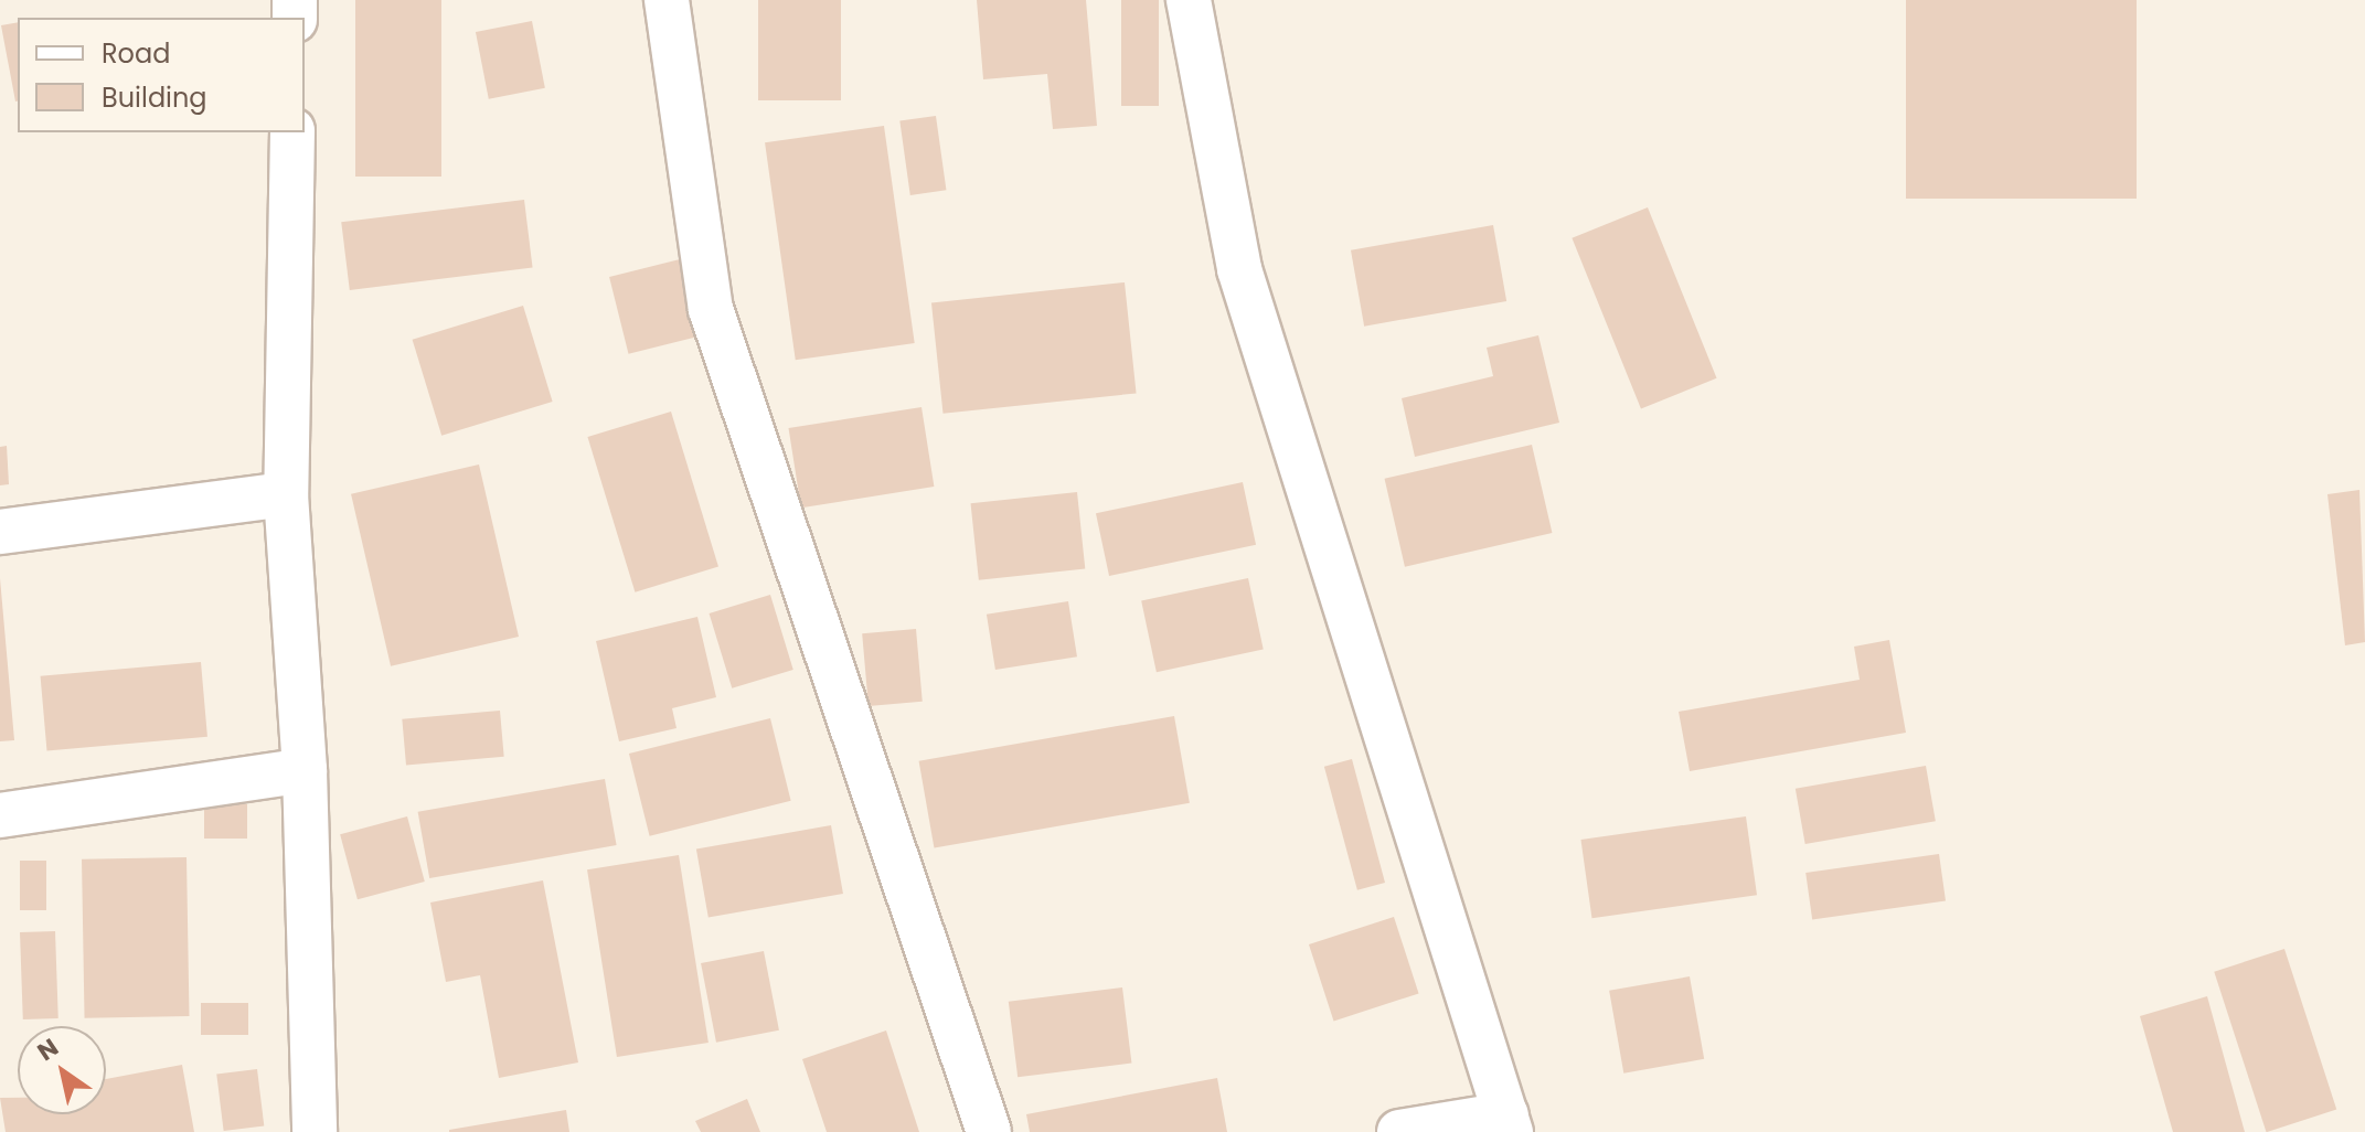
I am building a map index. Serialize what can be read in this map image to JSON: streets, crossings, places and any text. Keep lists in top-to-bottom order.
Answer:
{
  "legend": ["Road", "Building"],
  "north": "top left"
}
